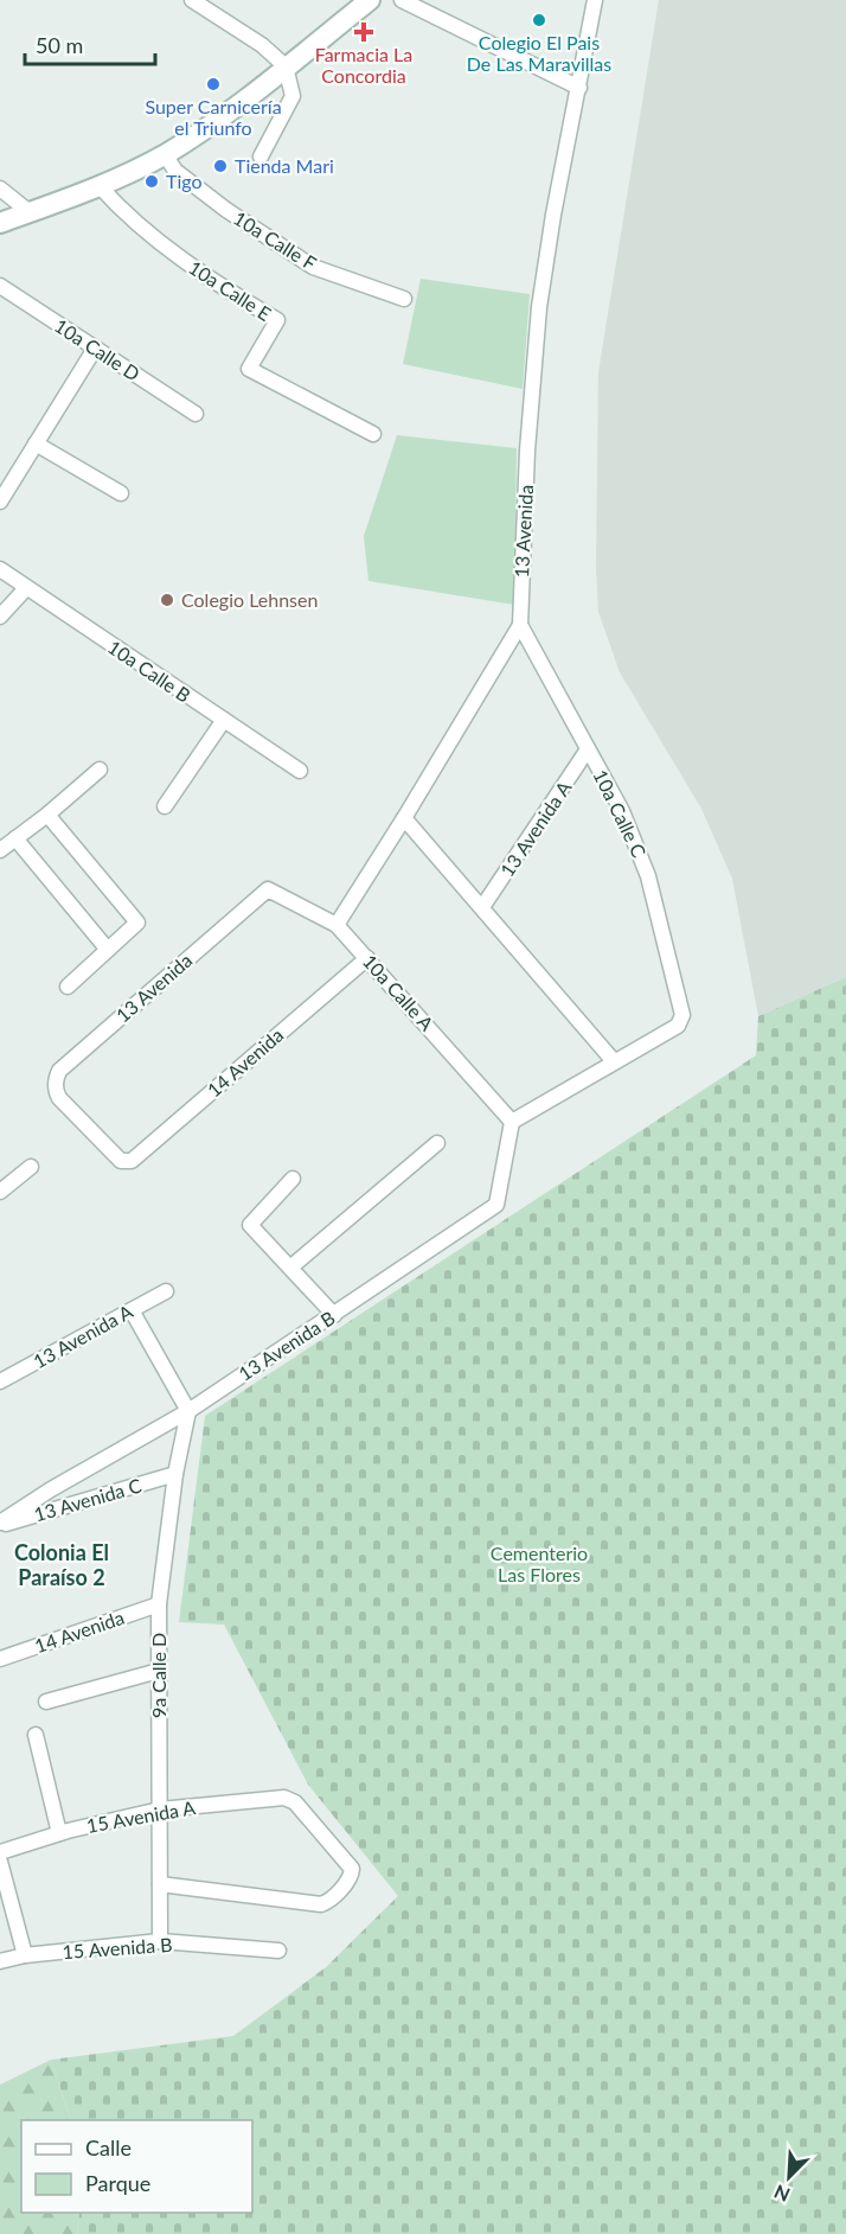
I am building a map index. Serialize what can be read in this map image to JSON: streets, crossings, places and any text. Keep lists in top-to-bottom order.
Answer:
{
  "streets": {
    "street": [
      "10a Calle F",
      "10a Calle E",
      "10a Calle D",
      "13 Avenida",
      "10a Calle B",
      "10a Calle C",
      "13 Avenida A",
      "10a Calle A",
      "14 Avenida",
      "13 Avenida B",
      "13 Avenida C",
      "9a Calle D",
      "15 Avenida A",
      "15 Avenida B"
    ]
  },
  "crossings": [
    ["13 Avenida", "10a Calle C"],
    ["13 Avenida", "10a Calle A"],
    ["13 Avenida", "14 Avenida"],
    ["10a Calle C", "13 Avenida A"],
    ["10a Calle A", "14 Avenida"],
    ["10a Calle A", "13 Avenida B"],
    ["14 Avenida", "9a Calle D"],
    ["13 Avenida B", "13 Avenida C"],
    ["13 Avenida B", "9a Calle D"],
    ["13 Avenida C", "9a Calle D"],
    ["9a Calle D", "15 Avenida A"],
    ["9a Calle D", "15 Avenida B"]
  ],
  "districts": ["Colonia El Paraíso 2"],
  "parks": ["Cementerio Las Flores"],
  "places": {
    "other": [
      "Colegio El Pais De Las Maravillas",
      "Super Carnicería el Triunfo",
      "Tienda Mari",
      "Tigo",
      "Colegio Lehnsen"
    ],
    "health": ["Farmacia La Concordia"]
  },
  "legend": ["Calle", "Parque"],
  "scale_bar": "50 m",
  "north": "bottom left"
}
